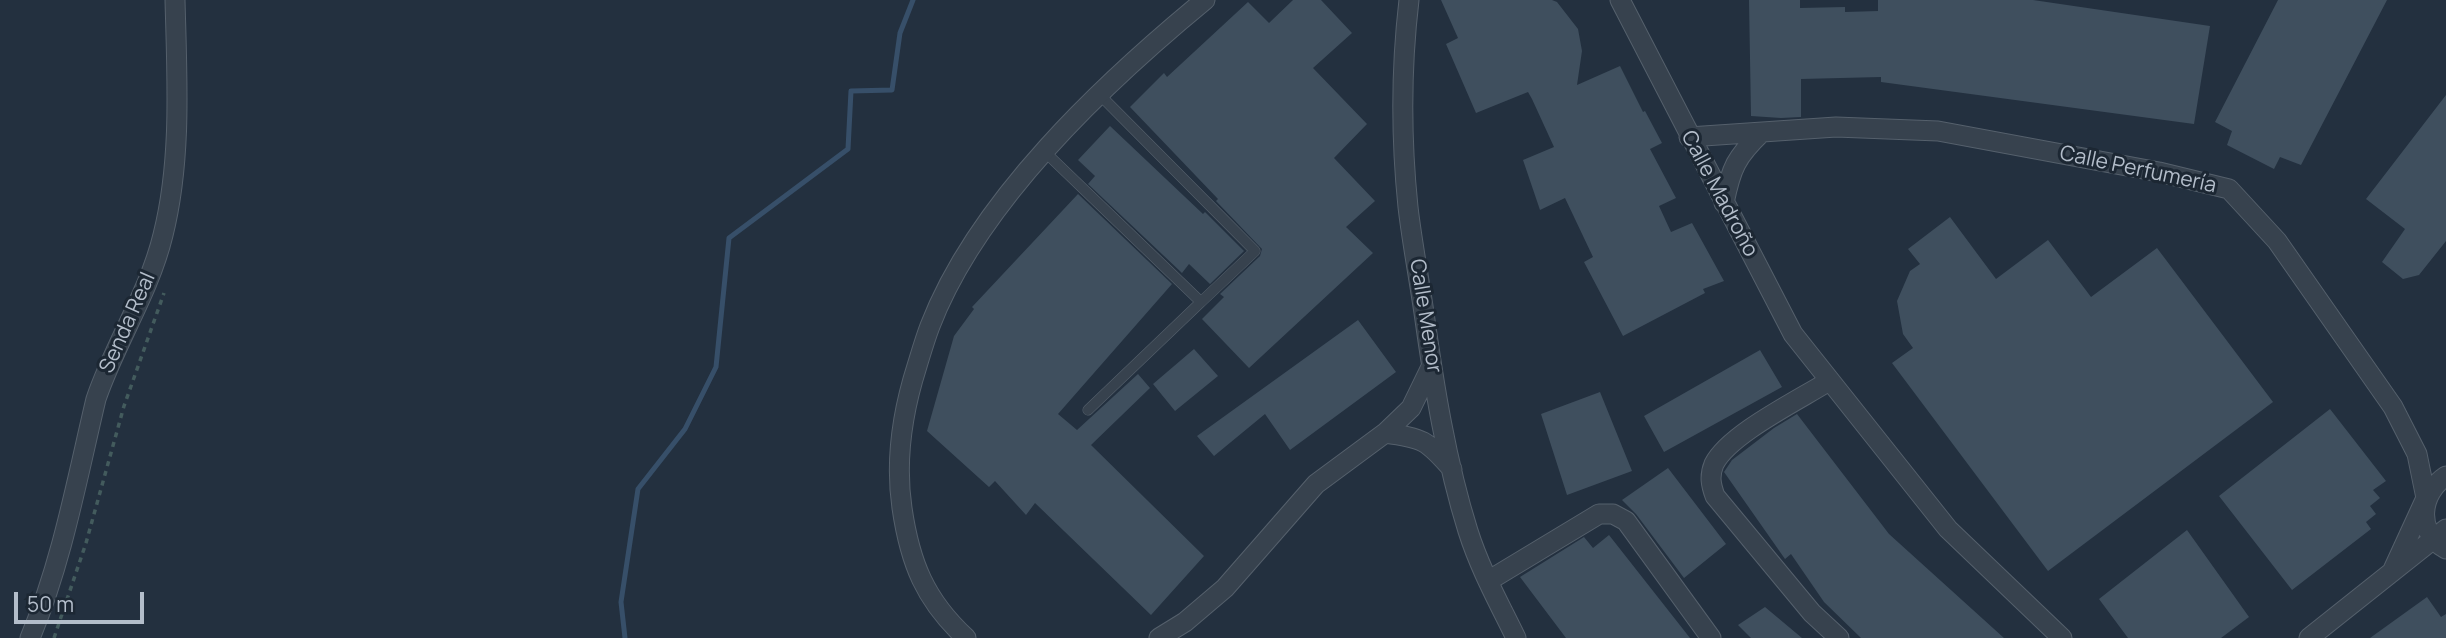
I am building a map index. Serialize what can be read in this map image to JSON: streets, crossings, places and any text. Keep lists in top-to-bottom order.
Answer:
{
  "streets": {
    "street": [
      "Calle Perfumería",
      "Calle Madroño",
      "Calle Menor",
      "Senda Real"
    ]
  },
  "crossings": [
    ["Calle Perfumería", "Calle Madroño"]
  ],
  "scale_bar": "50 m"
}
